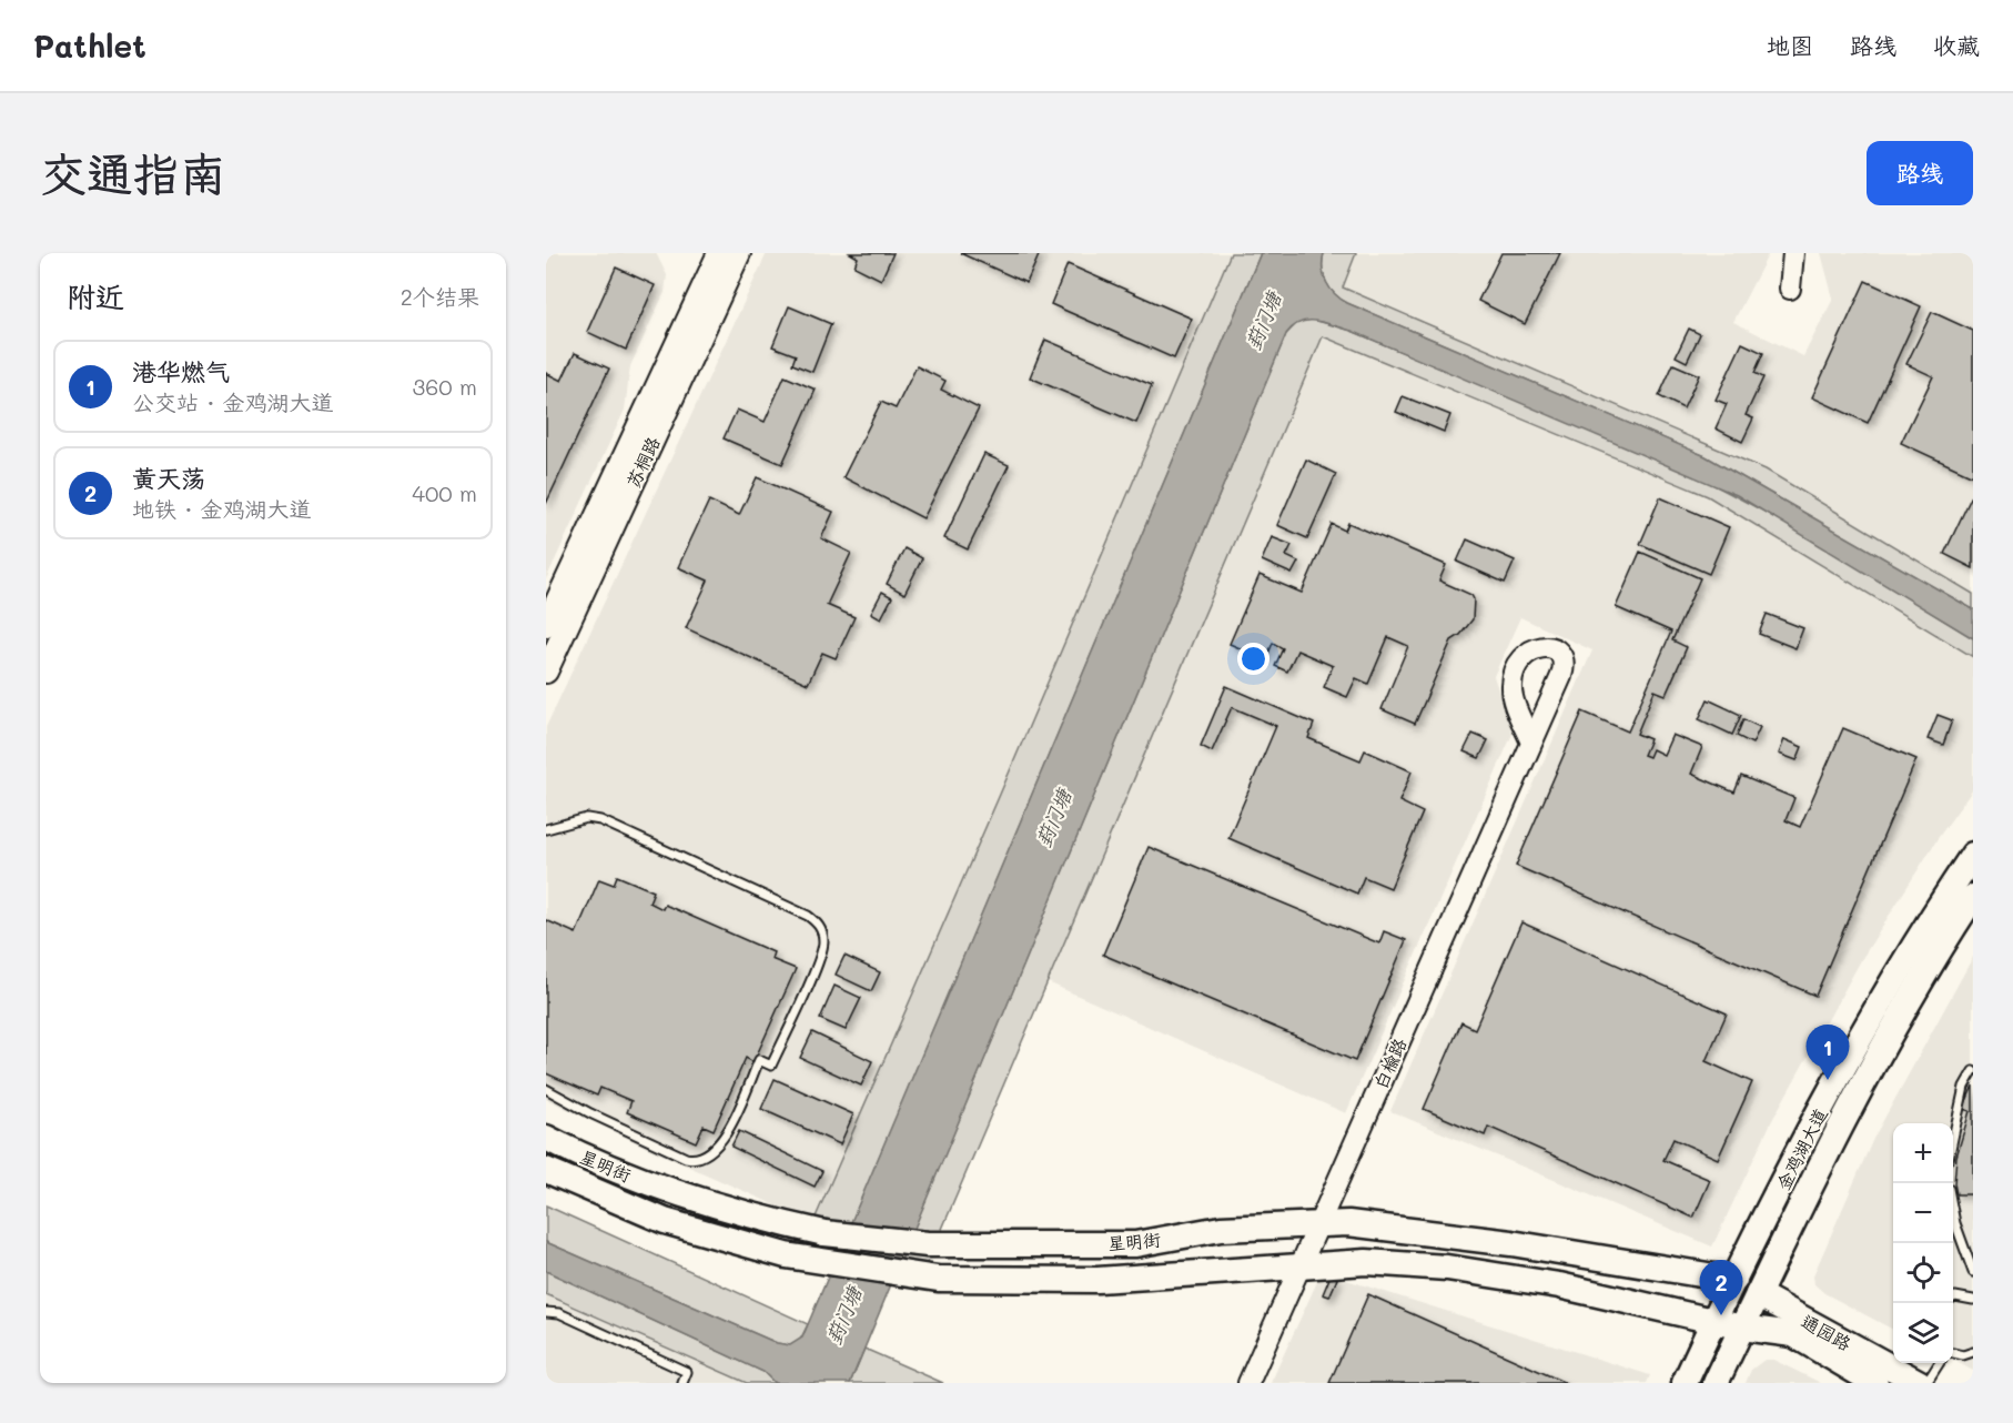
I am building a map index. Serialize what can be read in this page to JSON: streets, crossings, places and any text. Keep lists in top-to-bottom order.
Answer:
{
  "streets": {
    "main road": [
      "苏桐路",
      "金鸡湖大道",
      "星明街",
      "通园路"
    ],
    "street": ["白榆路"]
  },
  "crossings": [
    ["白榆路", "星明街"],
    ["金鸡湖大道", "星明街"],
    ["金鸡湖大道", "通园路"],
    ["星明街", "通园路"]
  ],
  "water": ["葑门塘"],
  "page": {
    "header": "Pathlet",
    "nav": ["地图", "路线", "收藏"],
    "buttons": "路线",
    "title": "交通指南",
    "heading": ["附近", "2个结果"],
    "list": [
      {
        "mark": "1",
        "name": "港华燃气",
        "note": "公交站 · 金鸡湖大道",
        "value": "360 m"
      },
      {
        "mark": "2",
        "name": "黄天荡",
        "note": "地铁 · 金鸡湖大道",
        "value": "400 m"
      }
    ],
    "pins": ["1", "2"],
    "map_buttons": ["+", "−"]
  }
}
